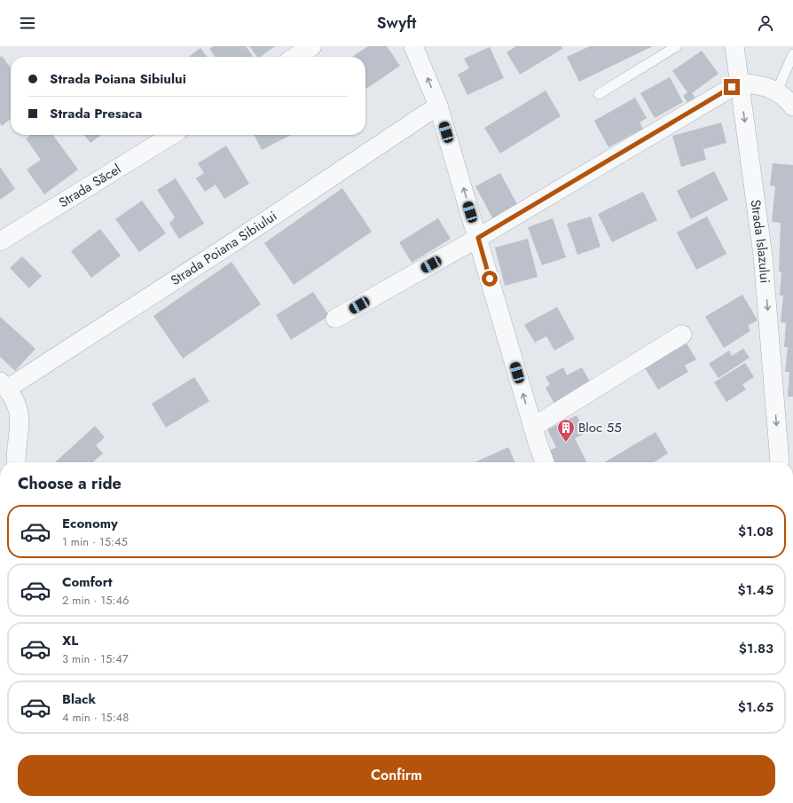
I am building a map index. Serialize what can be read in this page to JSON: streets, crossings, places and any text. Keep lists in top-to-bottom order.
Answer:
{
  "streets": {
    "street": ["Strada Săcel", "Strada Islazului", "Strada Poiana Sibiului"]
  },
  "one_way": ["Strada Islazului"],
  "places": {
    "building": ["Bloc 55"]
  },
  "page": {
    "header": "Swyft",
    "banner": ["Strada Poiana Sibiului", "Strada Presaca"],
    "heading": "Choose a ride",
    "list": [
      {
        "name": "Economy",
        "note": "1 min · 15:45",
        "value": "$1.08"
      },
      {
        "name": "Comfort",
        "note": "2 min · 15:46",
        "value": "$1.45"
      },
      {
        "name": "XL",
        "note": "3 min · 15:47",
        "value": "$1.83"
      },
      {
        "name": "Black",
        "note": "4 min · 15:48",
        "value": "$1.65"
      }
    ],
    "buttons": "Confirm"
  }
}
